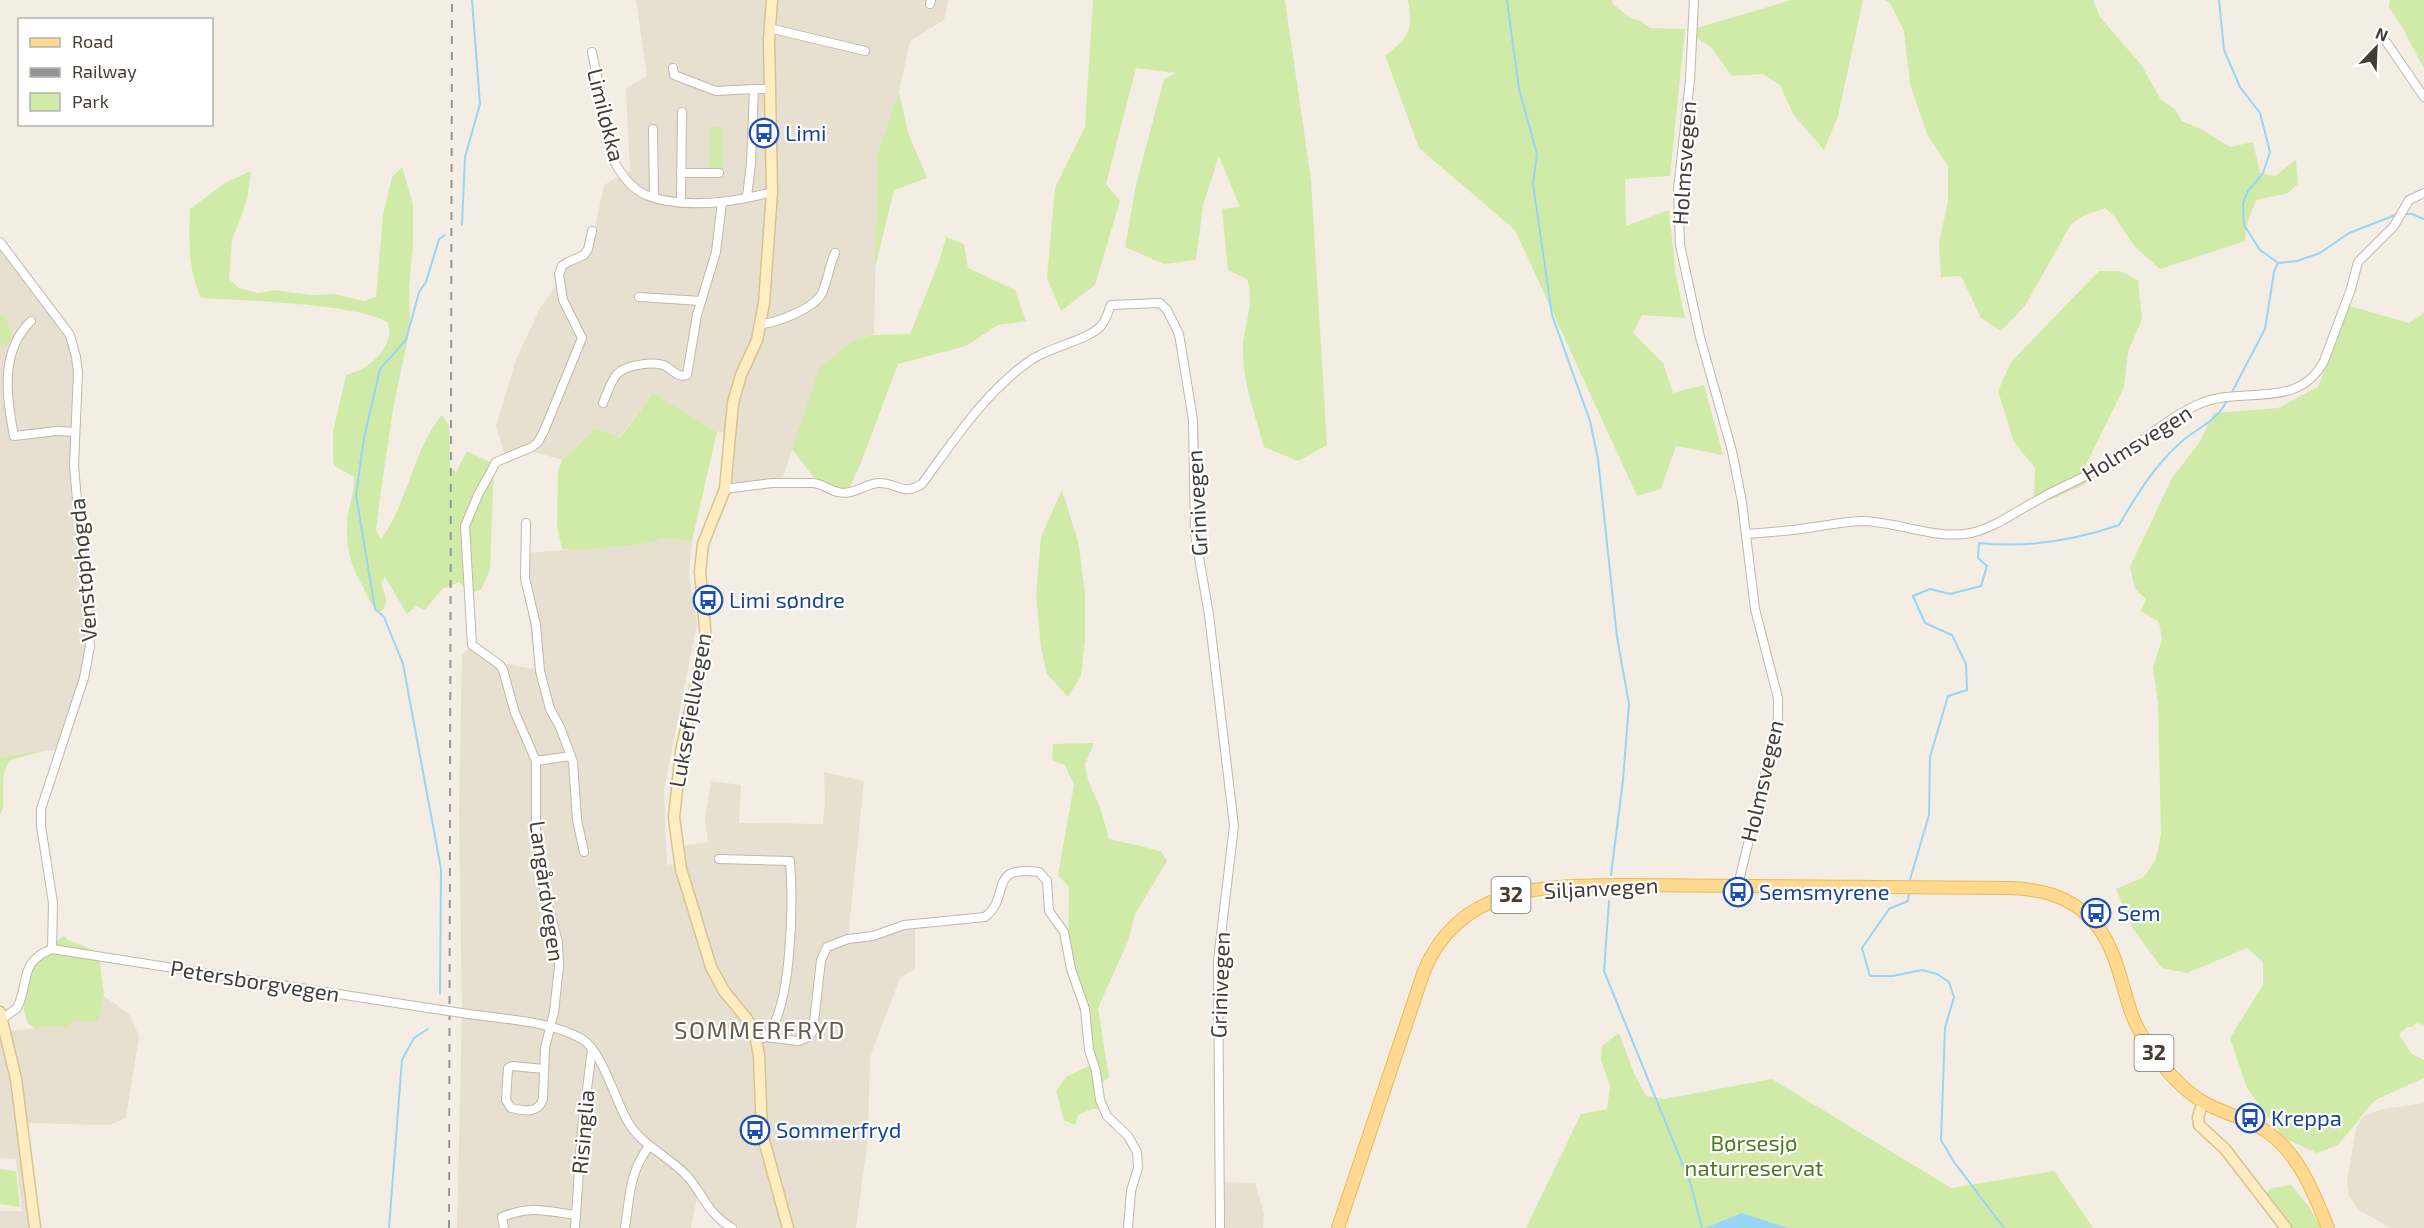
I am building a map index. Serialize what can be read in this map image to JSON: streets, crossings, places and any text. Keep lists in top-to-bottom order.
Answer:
{
  "streets": {
    "main road": ["Luksefjellvegen", "Siljanvegen", "32"],
    "street": [
      "Limiløkka",
      "Holmsvegen",
      "Grinivegen",
      "Venstøphøgda",
      "Langårdvegen",
      "Petersborgvegen",
      "Risinglia"
    ]
  },
  "crossings": [
    ["Limiløkka", "Luksefjellvegen"],
    ["Holmsvegen", "Siljanvegen"],
    ["Grinivegen", "Luksefjellvegen"],
    ["Venstøphøgda", "Petersborgvegen"],
    ["Siljanvegen", "32"],
    ["Langårdvegen", "Petersborgvegen"],
    ["Petersborgvegen", "Risinglia"]
  ],
  "districts": ["SOMMERFRYD"],
  "parks": ["Børsesjø naturreservat"],
  "places": {
    "bus stop": [
      "Limi",
      "Limi søndre",
      "Semsmyrene",
      "Sem",
      "Kreppa",
      "Sommerfryd"
    ]
  },
  "legend": ["Road", "Railway", "Park"],
  "north": "top right"
}
